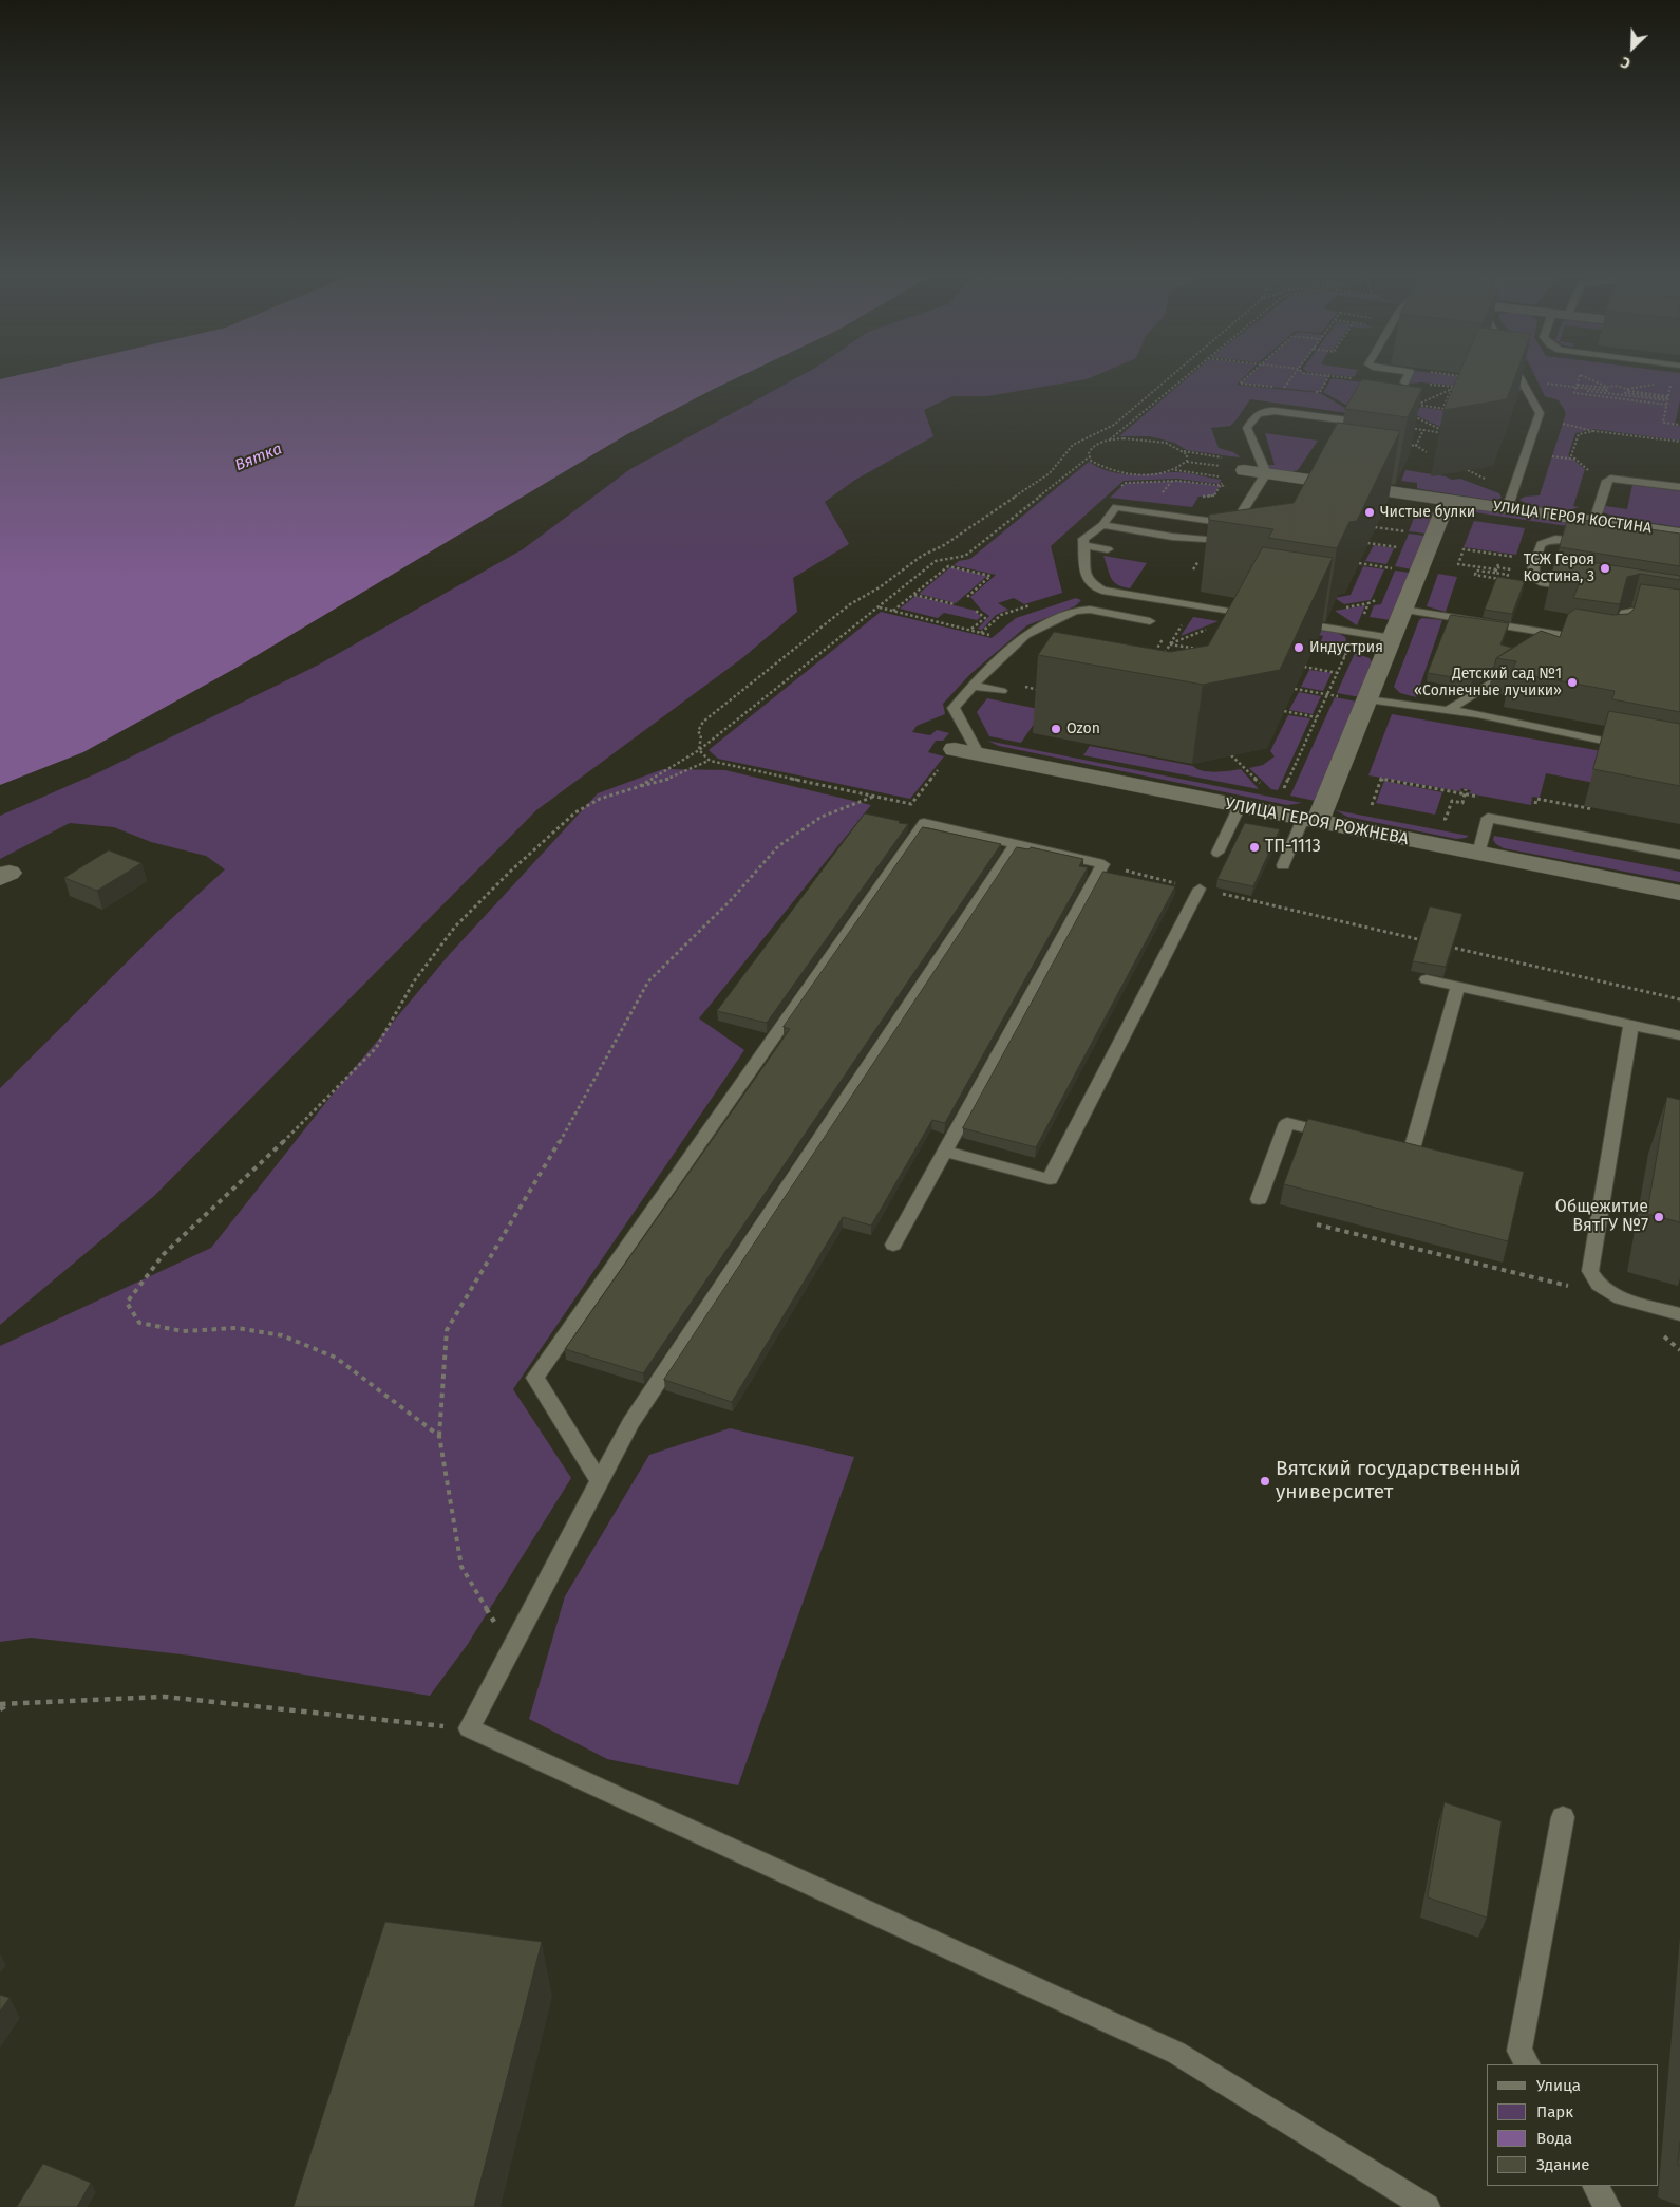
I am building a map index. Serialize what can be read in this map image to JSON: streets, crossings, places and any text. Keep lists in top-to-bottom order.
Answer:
{
  "streets": {
    "street": ["УЛИЦА ГЕРОЯ КОСТИНА", "УЛИЦА ГЕРОЯ РОЖНЕВА"]
  },
  "water": ["Вятка"],
  "places": [
    "Чистые булки",
    "ТСЖ Героя Костина, 3",
    "Индустрия",
    "Детский сад №1 «Солнечные лучики»",
    "Ozon",
    "ТП-1113",
    "Общежитие ВятГУ №7",
    "Вятский государственный университет"
  ],
  "legend": [
    "Улица",
    "Парк",
    "Вода",
    "Здание"
  ],
  "north": "bottom left"
}
